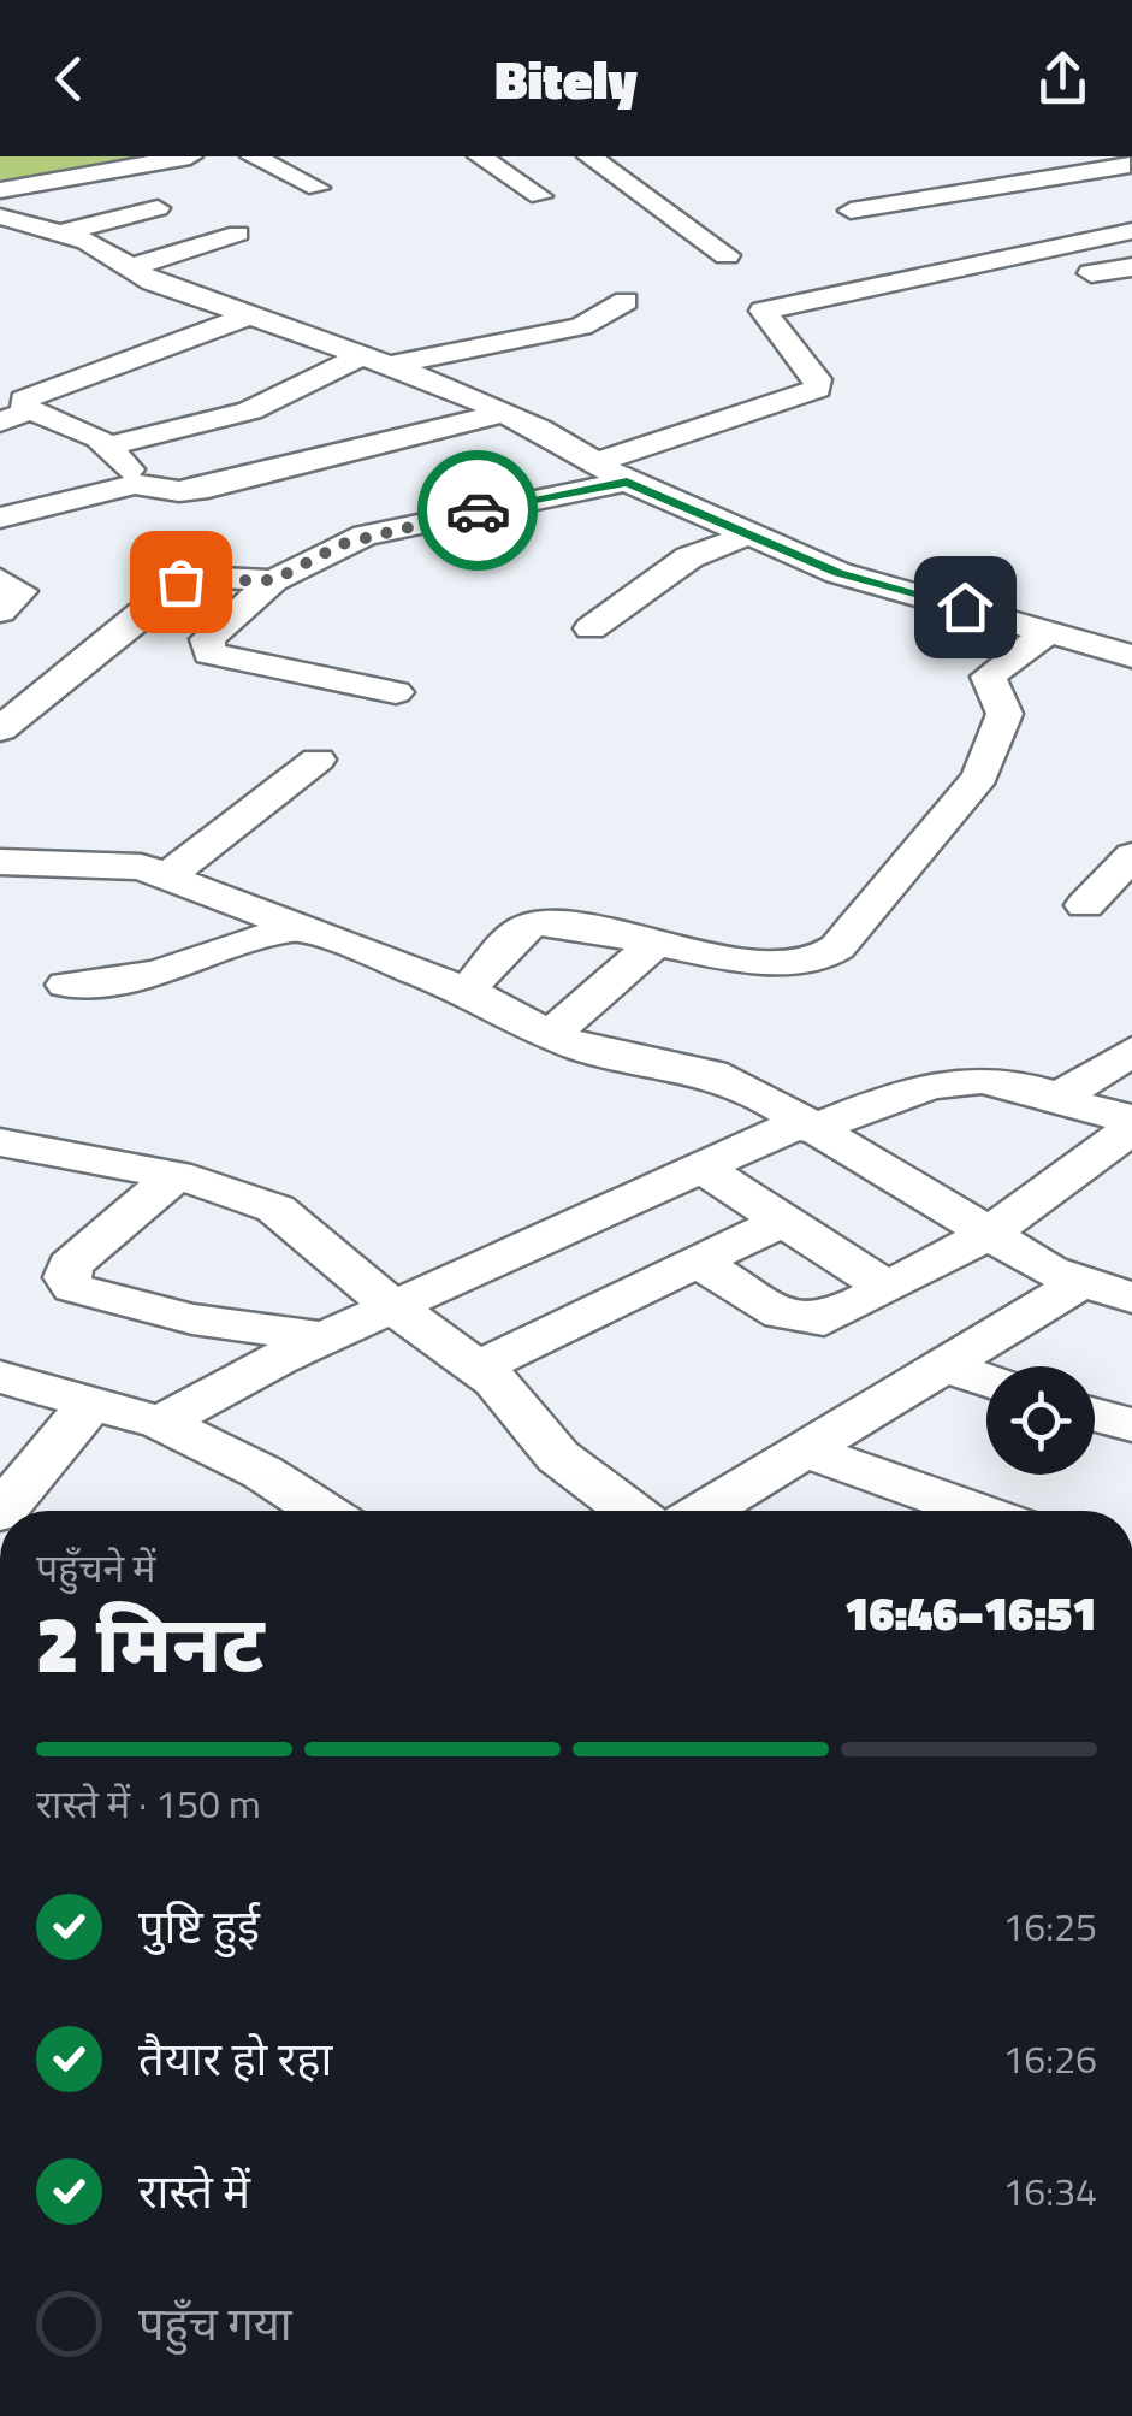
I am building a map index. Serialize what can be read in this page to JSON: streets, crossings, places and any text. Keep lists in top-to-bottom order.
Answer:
{
  "page": {
    "header": "Bitely",
    "heading": ["2 मिनट", "पहुँचने में", "16:46–16:51"],
    "bar": "रास्ते में · 150 m",
    "list": [
      ["पुष्टि हुई", "16:25"],
      ["तैयार हो रहा", "16:26"],
      ["रास्ते में", "16:34"],
      "पहुँच गया"
    ]
  }
}
